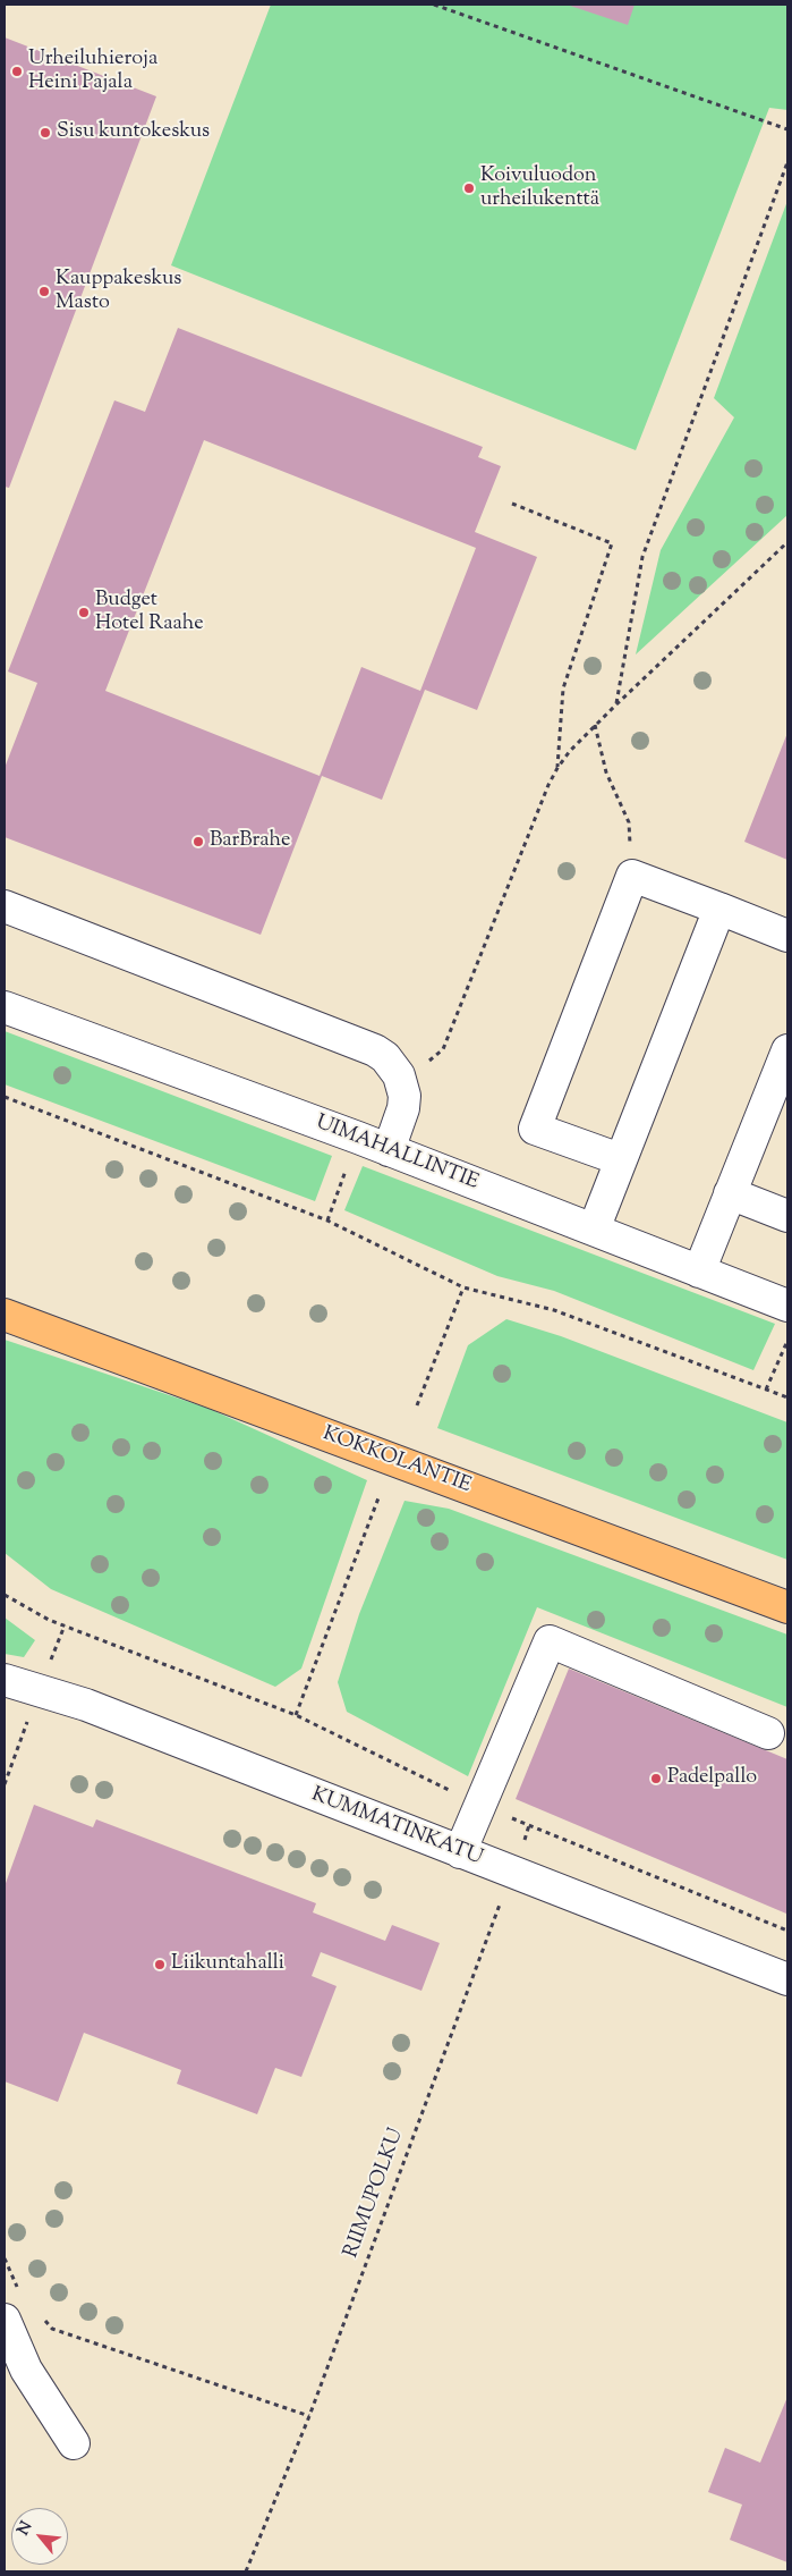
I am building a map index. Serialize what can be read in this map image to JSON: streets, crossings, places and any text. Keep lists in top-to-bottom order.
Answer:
{
  "streets": {
    "main road": ["KOKKOLANTIE"],
    "street": ["UIMAHALLINTIE", "KUMMATINKATU"],
    "path": ["RIIMUPOLKU"]
  },
  "crossings": [
    ["KUMMATINKATU", "RIIMUPOLKU"]
  ],
  "places": [
    "Urheiluhieroja Heini Pajala",
    "Sisu kuntokeskus",
    "Koivuluodon urheilukenttä",
    "Kauppakeskus Masto",
    "Budget Hotel Raahe",
    "BarBrahe",
    "Padelpallo",
    "Liikuntahalli"
  ],
  "north": "top left"
}
